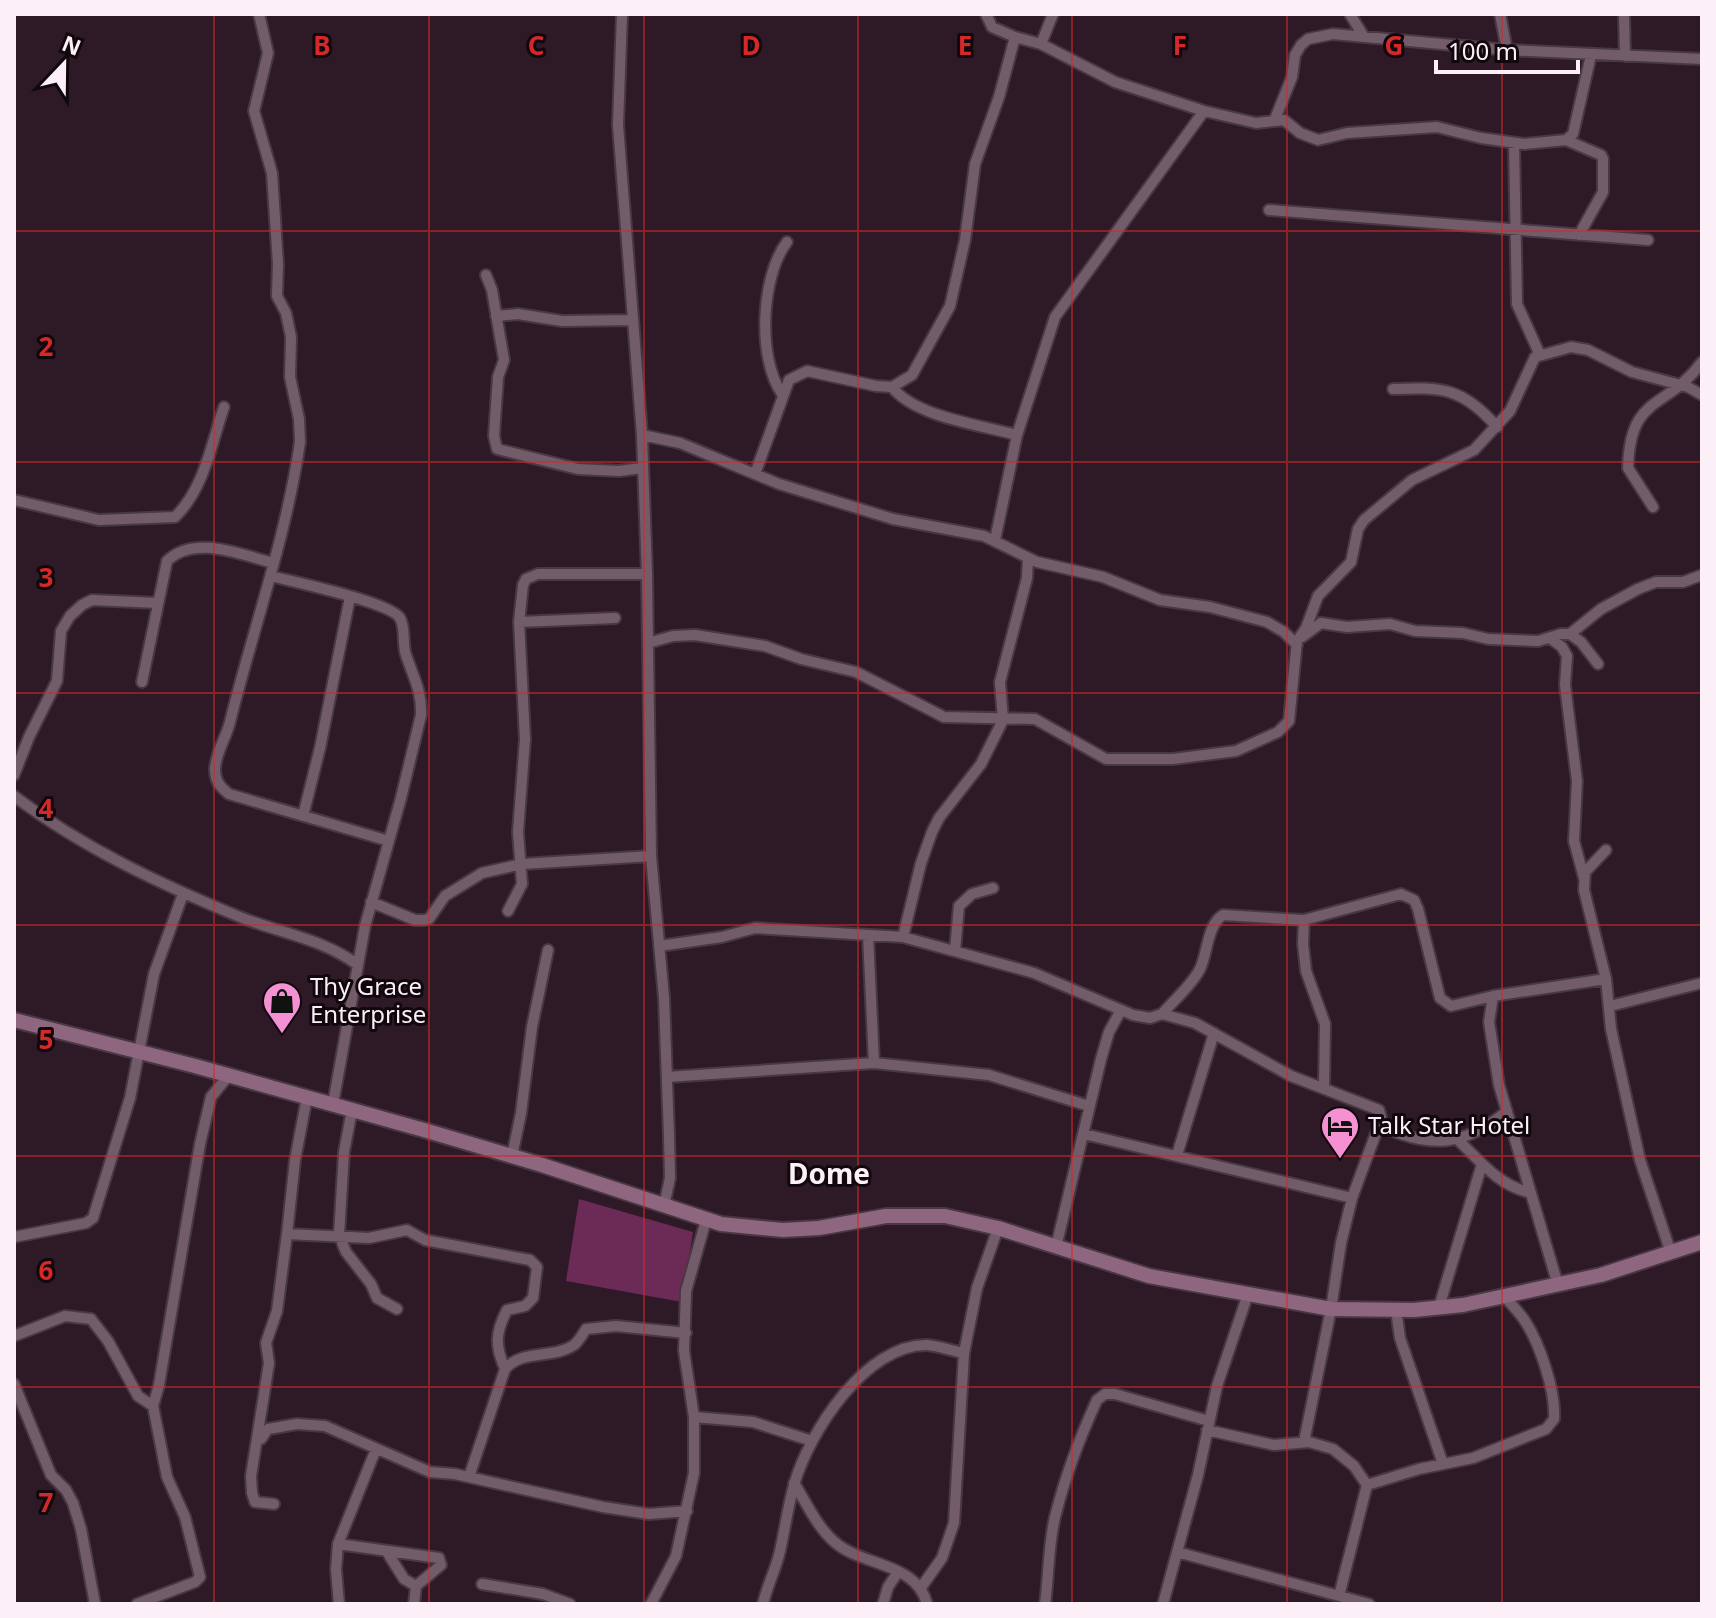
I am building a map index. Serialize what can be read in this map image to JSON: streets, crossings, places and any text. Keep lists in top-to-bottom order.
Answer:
{
  "districts": ["Dome"],
  "places": {
    "shop": ["Thy Grace Enterprise"],
    "hotel": ["Talk Star Hotel"]
  },
  "scale_bar": "100 m",
  "north": "top",
  "grid": {
    "columns": [
      "B",
      "C",
      "D",
      "E",
      "F",
      "G"
    ],
    "rows": [
      "2",
      "3",
      "4",
      "5",
      "6",
      "7"
    ]
  }
}
